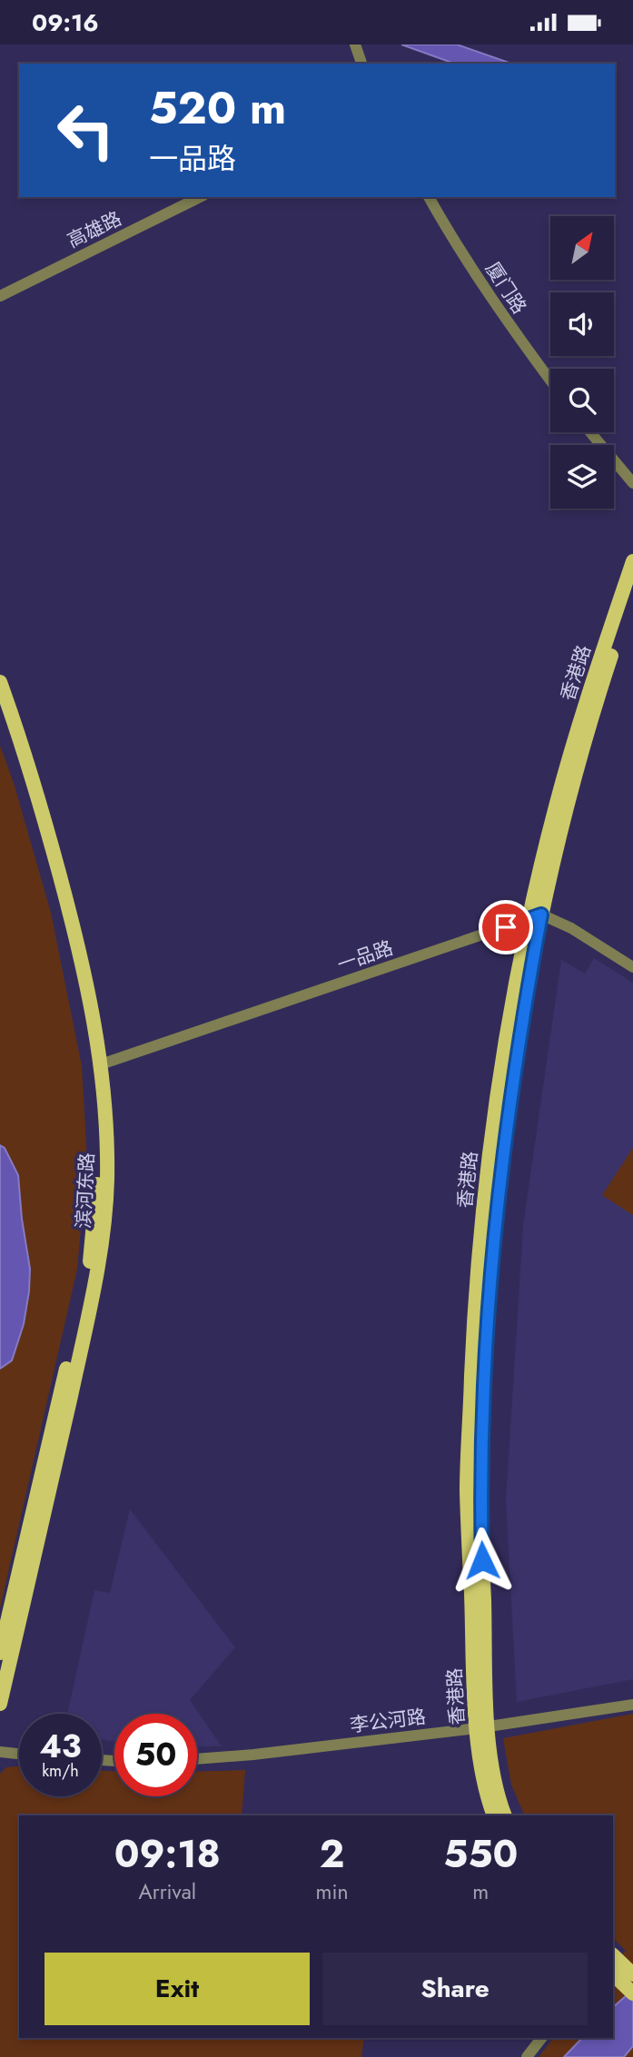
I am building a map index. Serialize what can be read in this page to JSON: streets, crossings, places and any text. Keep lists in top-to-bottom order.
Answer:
{
  "streets": {
    "main road": ["香港路", "滨河东路"],
    "street": [
      "高雄路",
      "厦门路",
      "一品路",
      "李公河路"
    ]
  },
  "crossings": [
    ["香港路", "一品路"],
    ["香港路", "李公河路"],
    ["一品路", "滨河东路"]
  ],
  "north": "top right",
  "page": {
    "status": "09:16",
    "turn": ["520 m", "一品路"],
    "speed": "43 km/h",
    "limit": "50",
    "eta": [
      "09:18",
      "Arrival",
      "2",
      "min",
      "550",
      "m"
    ],
    "buttons": ["Exit", "Share"]
  }
}
